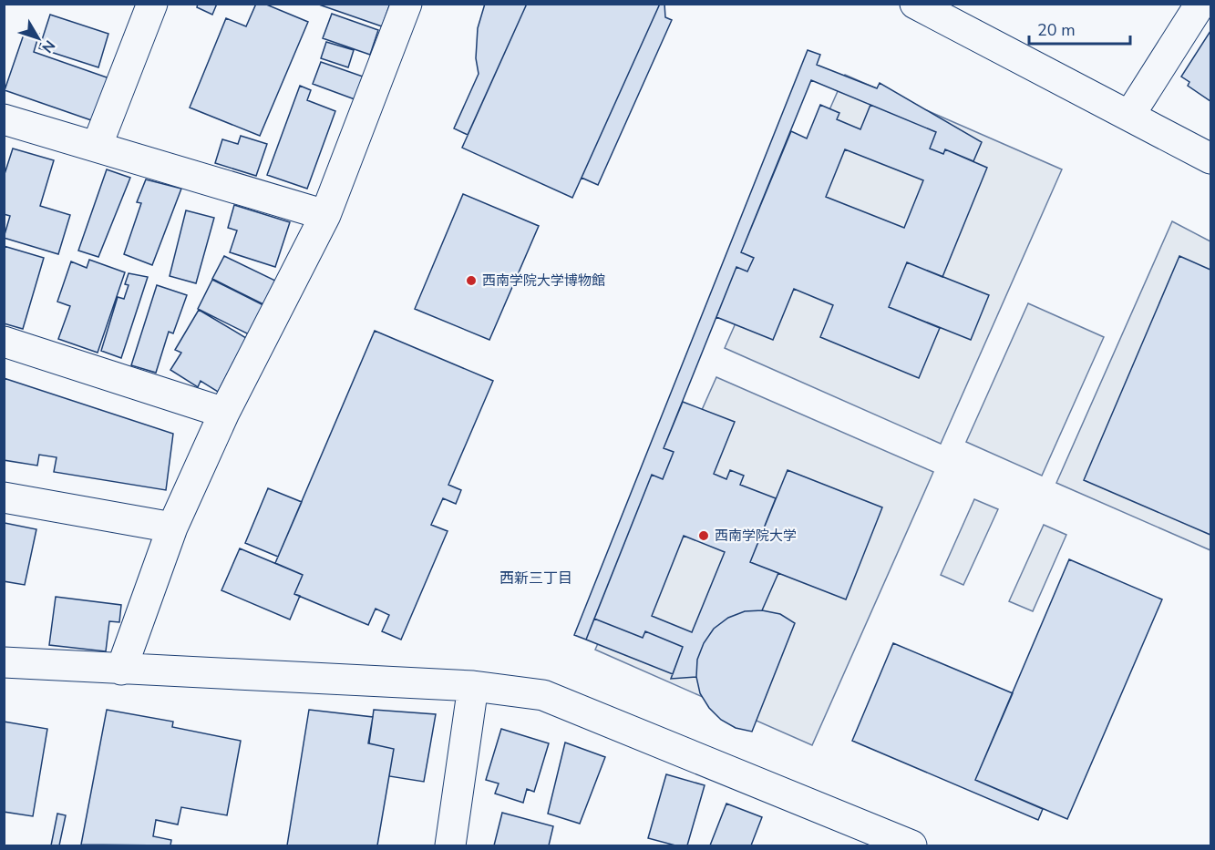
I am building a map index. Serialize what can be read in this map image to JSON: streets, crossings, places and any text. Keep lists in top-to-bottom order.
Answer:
{
  "districts": ["西新三丁目"],
  "places": ["西南学院大学博物館", "西南学院大学"],
  "scale_bar": "20 m",
  "north": "bottom right"
}
